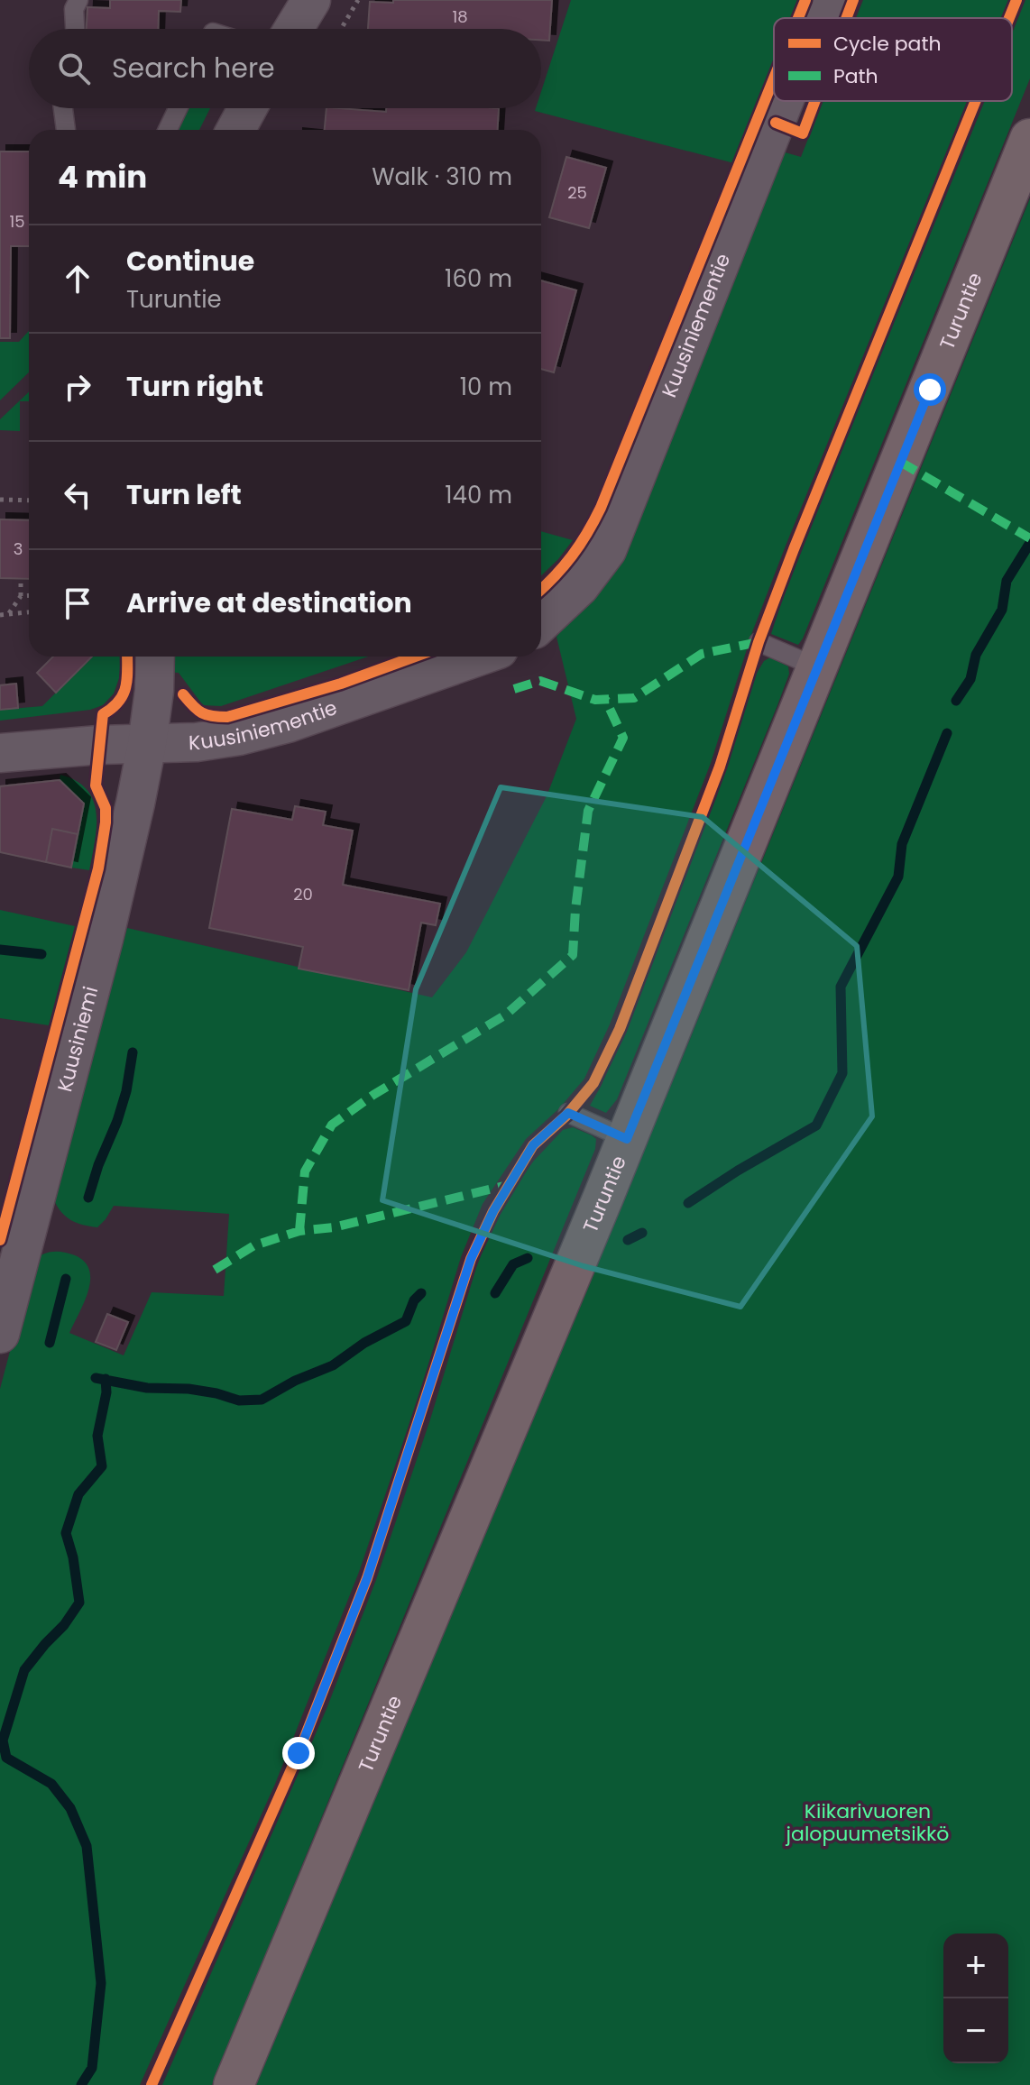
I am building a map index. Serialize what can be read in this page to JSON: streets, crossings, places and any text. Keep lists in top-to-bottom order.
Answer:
{
  "streets": {
    "main road": ["Turuntie"],
    "street": ["Kuusiniementie", "Kuusiniemi"]
  },
  "crossings": [
    ["Kuusiniementie", "Kuusiniemi"]
  ],
  "parks": ["Kiikarivuoren jalopuumetsikkö"],
  "house_numbers": [
    "18",
    "25",
    "15",
    "3",
    "20"
  ],
  "legend": ["Cycle path", "Path"],
  "page": {
    "search": "Search here",
    "heading": ["4 min", "Walk · 310 m"],
    "list": [
      ["Continue", "Turuntie", "160 m"],
      ["Turn right", "10 m"],
      ["Turn left", "140 m"],
      "Arrive at destination"
    ],
    "map_buttons": ["+", "−"]
  }
}
